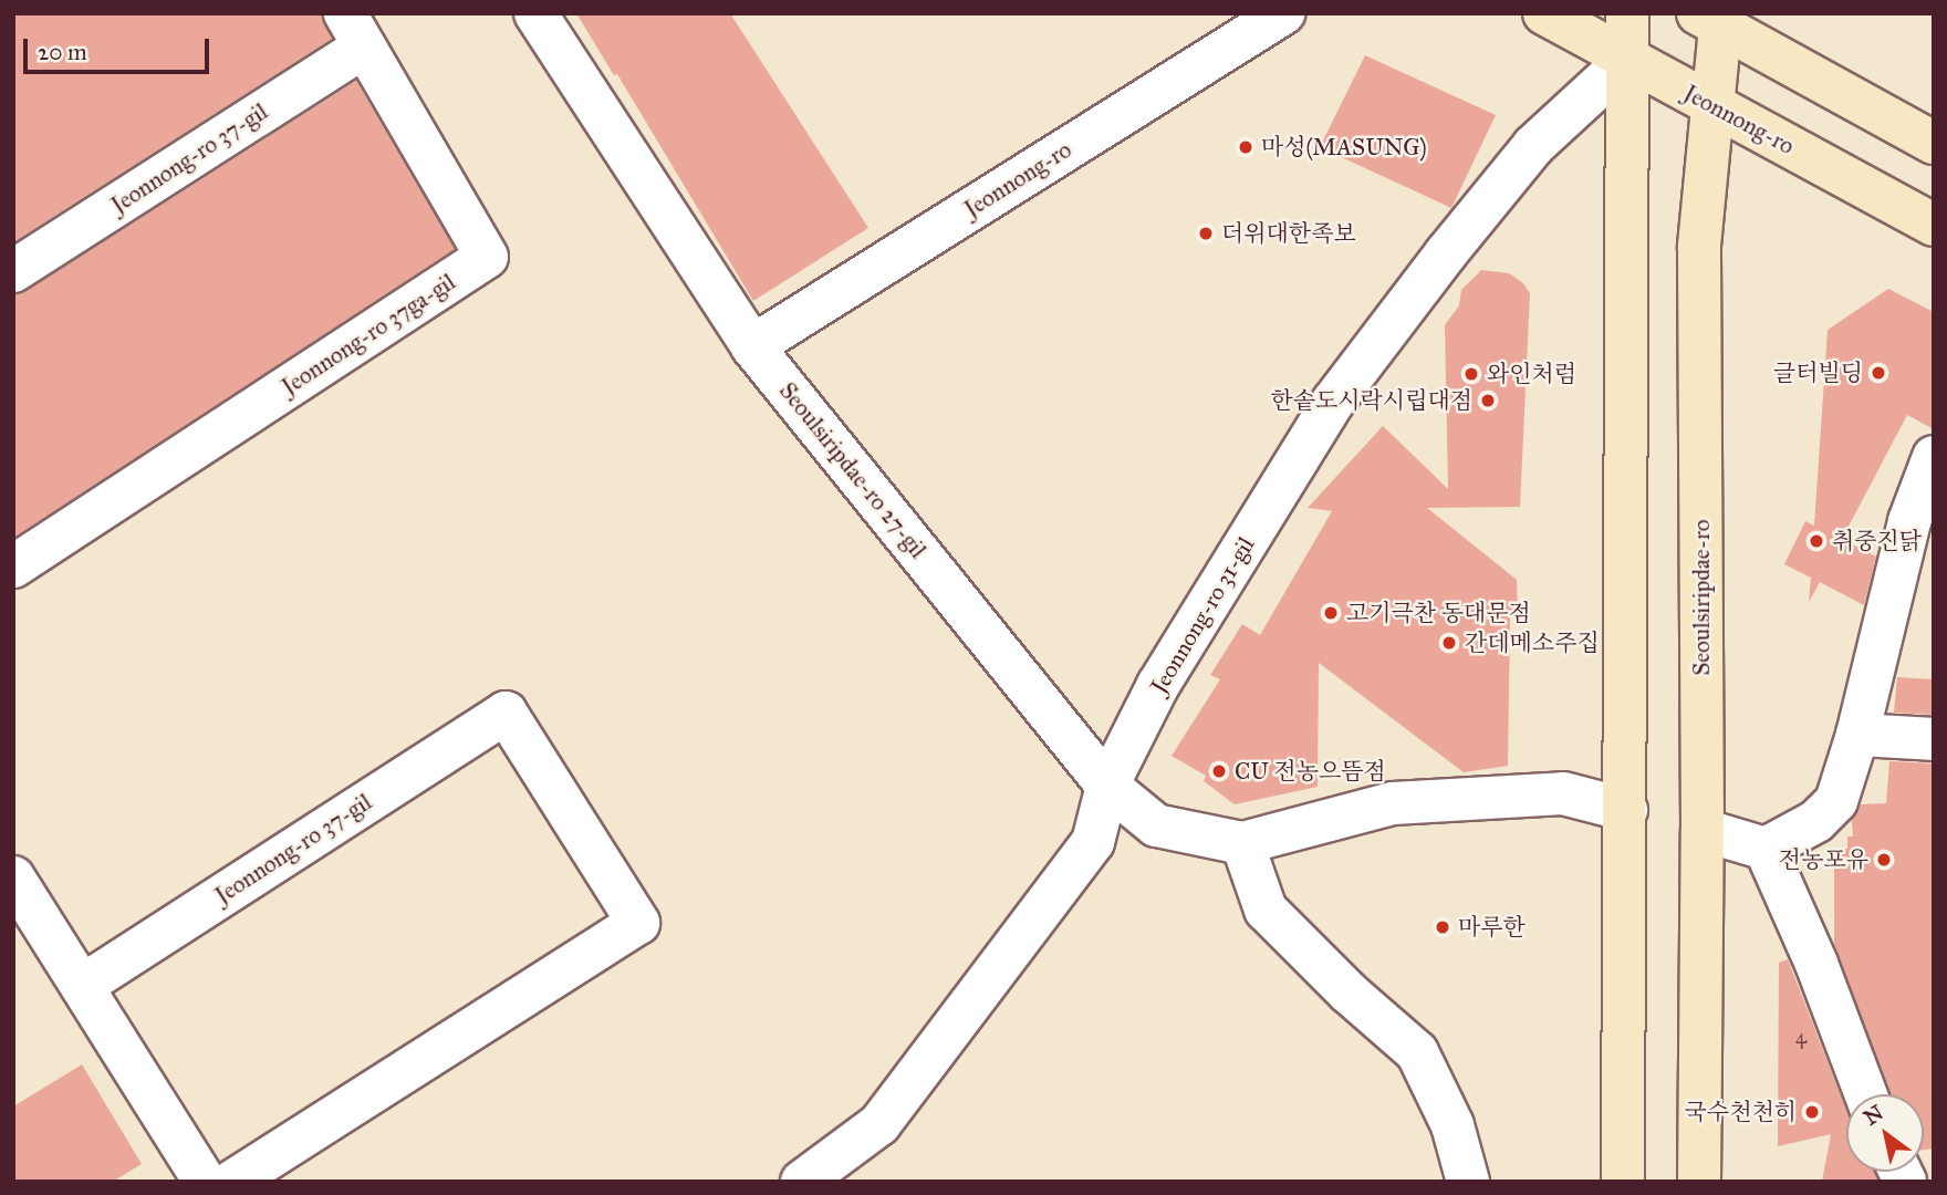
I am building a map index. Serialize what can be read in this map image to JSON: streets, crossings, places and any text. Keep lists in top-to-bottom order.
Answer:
{
  "streets": {
    "main road": ["Jeonnong-ro", "Seoulsiripdae-ro"],
    "street": [
      "Jeonnong-ro 37-gil",
      "Jeonnong-ro 37ga-gil",
      "Seoulsiripdae-ro 27-gil",
      "Jeonnong-ro 31-gil"
    ]
  },
  "crossings": [
    ["Jeonnong-ro", "Seoulsiripdae-ro 27-gil"],
    ["Jeonnong-ro", "Seoulsiripdae-ro"],
    ["Jeonnong-ro", "Jeonnong-ro 31-gil"],
    ["Jeonnong-ro 37-gil", "Jeonnong-ro 37ga-gil"],
    ["Seoulsiripdae-ro 27-gil", "Jeonnong-ro 31-gil"]
  ],
  "places": [
    "마성(MASUNG)",
    "더위대한족보",
    "글터빌딩",
    "와인처럼",
    "한솥도시락시립대점",
    "취중진닭",
    "고기극찬 동대문점",
    "간데메소주집",
    "CU 전농으뜸점",
    "전농포유",
    "마루한",
    "국수천천히"
  ],
  "house_numbers": ["4"],
  "scale_bar": "20 m",
  "north": "top left"
}
